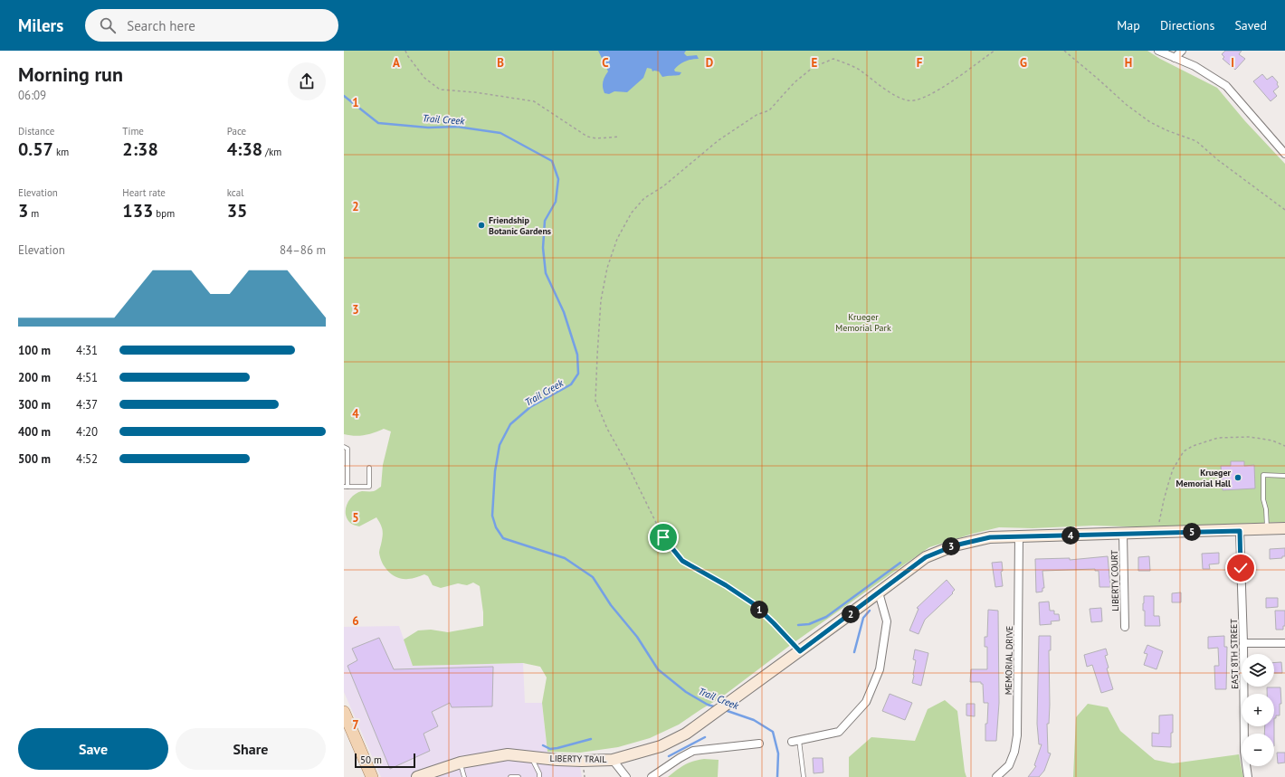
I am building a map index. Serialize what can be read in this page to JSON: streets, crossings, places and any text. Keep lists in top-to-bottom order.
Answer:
{
  "streets": {
    "street": [
      "LIBERTY COURT",
      "EAST 8TH STREET",
      "MEMORIAL DRIVE",
      "LIBERTY TRAIL"
    ]
  },
  "crossings": [
    ["LIBERTY COURT", "LIBERTY TRAIL"],
    ["EAST 8TH STREET", "LIBERTY TRAIL"],
    ["MEMORIAL DRIVE", "LIBERTY TRAIL"]
  ],
  "water": ["Trail Creek"],
  "parks": ["Krueger Memorial Park"],
  "places": ["Friendship Botanic Gardens", "Krueger Memorial Hall"],
  "scale_bar": "50 m",
  "page": {
    "header": "Milers",
    "search": "Search here",
    "nav": ["Map", "Directions", "Saved"],
    "heading": ["Morning run", "06:09"],
    "stats": [
      ["Distance", "0.57 km"],
      ["Time", "2:38"],
      ["Pace", "4:38 /km"],
      ["Elevation", "3 m"],
      ["Heart rate", "133 bpm"],
      ["kcal", "35"]
    ],
    "chart": ["Elevation", "84–86 m"],
    "list": [
      {
        "name": "100 m",
        "note": "4:31"
      },
      {
        "name": "200 m",
        "note": "4:51"
      },
      {
        "name": "300 m",
        "note": "4:37"
      },
      {
        "name": "400 m",
        "note": "4:20"
      },
      {
        "name": "500 m",
        "note": "4:52"
      }
    ],
    "pins": [
      "5",
      "4",
      "3",
      "1",
      "2"
    ],
    "map_buttons": ["+", "−"],
    "buttons": ["Save", "Share"],
    "scale": "50 m"
  },
  "grid": {
    "columns": [
      "A",
      "B",
      "C",
      "D",
      "E",
      "F",
      "G",
      "H",
      "I"
    ],
    "rows": [
      "1",
      "2",
      "3",
      "4",
      "5",
      "6",
      "7"
    ]
  }
}
